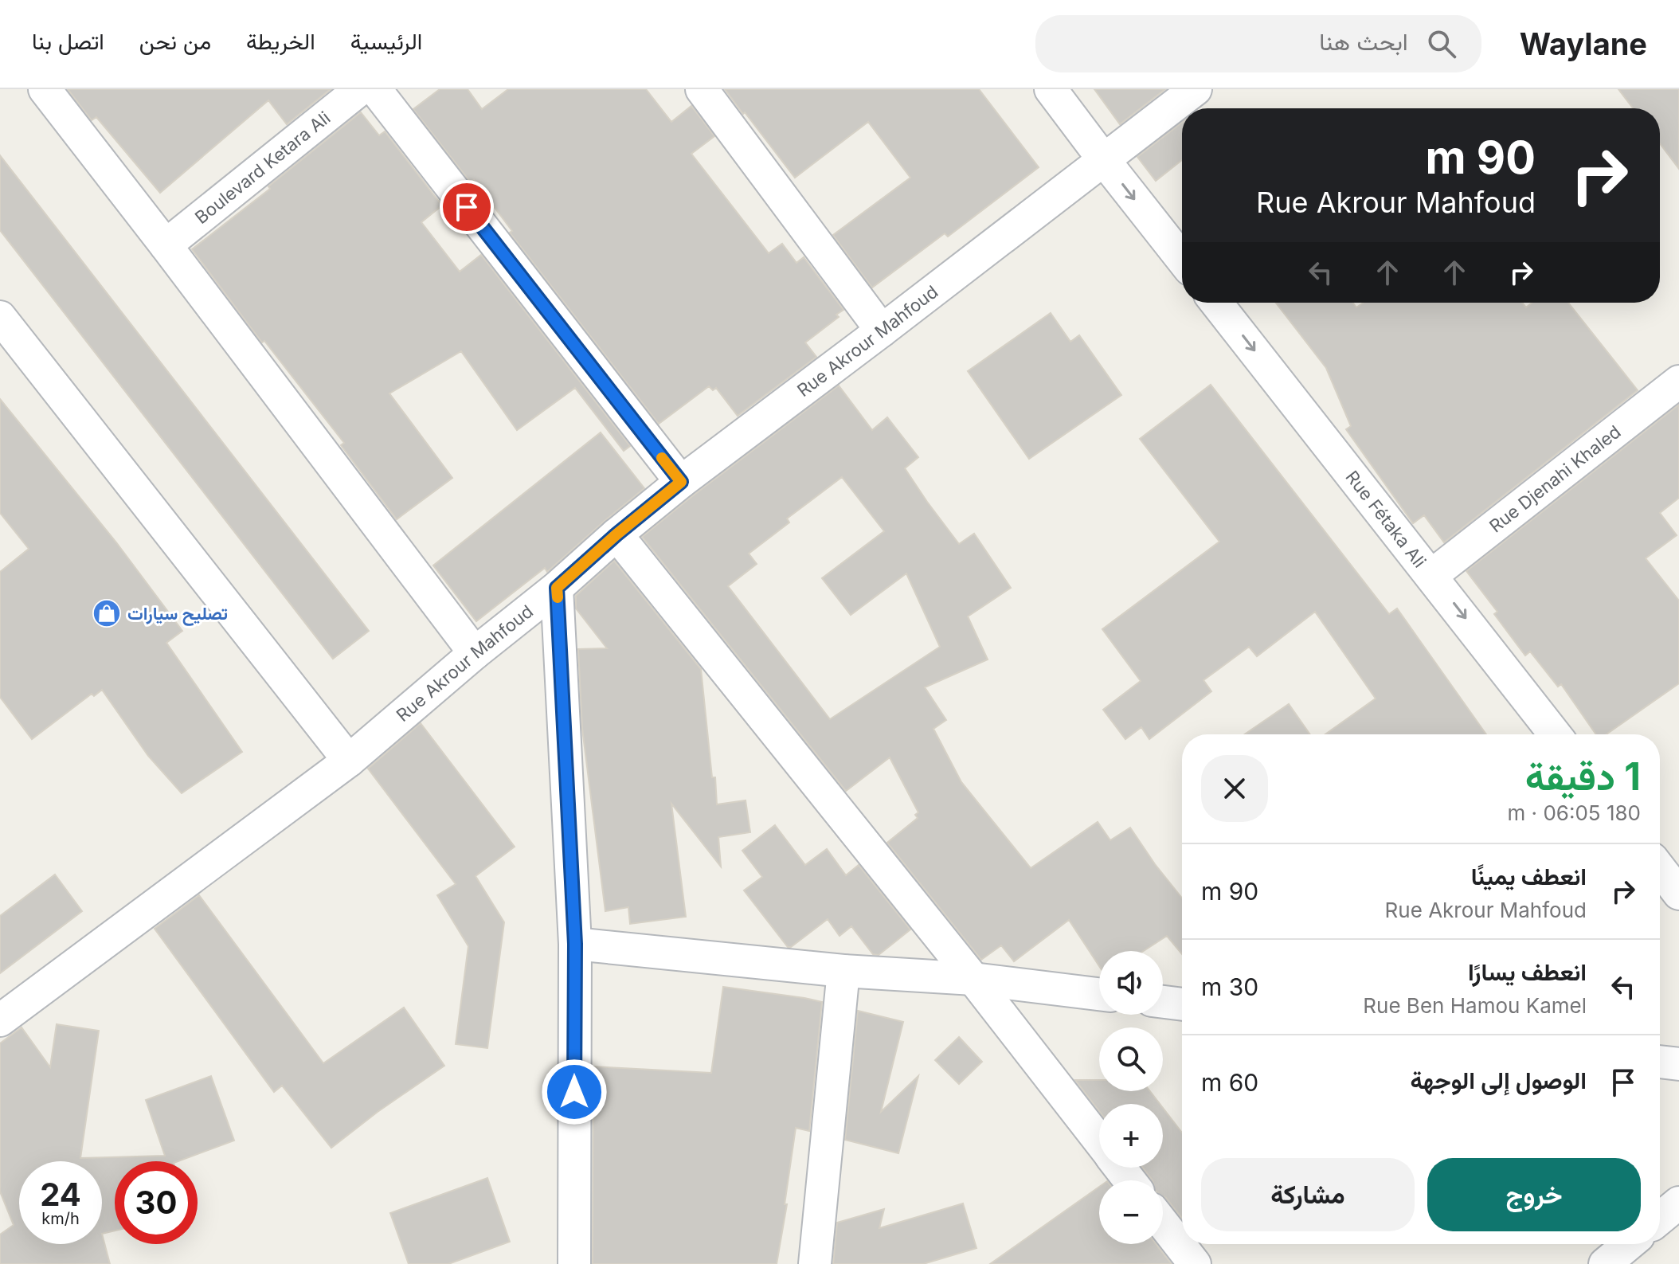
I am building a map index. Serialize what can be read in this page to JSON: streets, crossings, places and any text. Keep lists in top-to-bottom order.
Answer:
{
  "streets": {
    "street": [
      "Boulevard Ketara Ali",
      "Rue Akrour Mahfoud",
      "Rue Djenahi Khaled",
      "Rue Fétaka Ali"
    ]
  },
  "crossings": [
    ["Rue Djenahi Khaled", "Rue Fétaka Ali"]
  ],
  "one_way": ["Rue Fétaka Ali"],
  "places": {
    "shop": ["تصليح سيارات"]
  },
  "page": {
    "header": "Waylane",
    "search": "ابحث هنا",
    "nav": [
      "الرئيسية",
      "الخريطة",
      "من نحن",
      "اتصل بنا"
    ],
    "turn": ["90 m", "Rue Akrour Mahfoud"],
    "heading": ["1 دقيقة", "180 m · 06:05"],
    "list": [
      {
        "name": "انعطف يمينًا",
        "note": "Rue Akrour Mahfoud",
        "value": "90 m"
      },
      {
        "name": "انعطف يسارًا",
        "note": "Rue Ben Hamou Kamel",
        "value": "30 m"
      },
      {
        "name": "الوصول إلى الوجهة",
        "value": "60 m"
      }
    ],
    "map_buttons": ["+", "−"],
    "buttons": ["خروج", "مشاركة"],
    "speed": "24 km/h",
    "limit": "30"
  }
}
